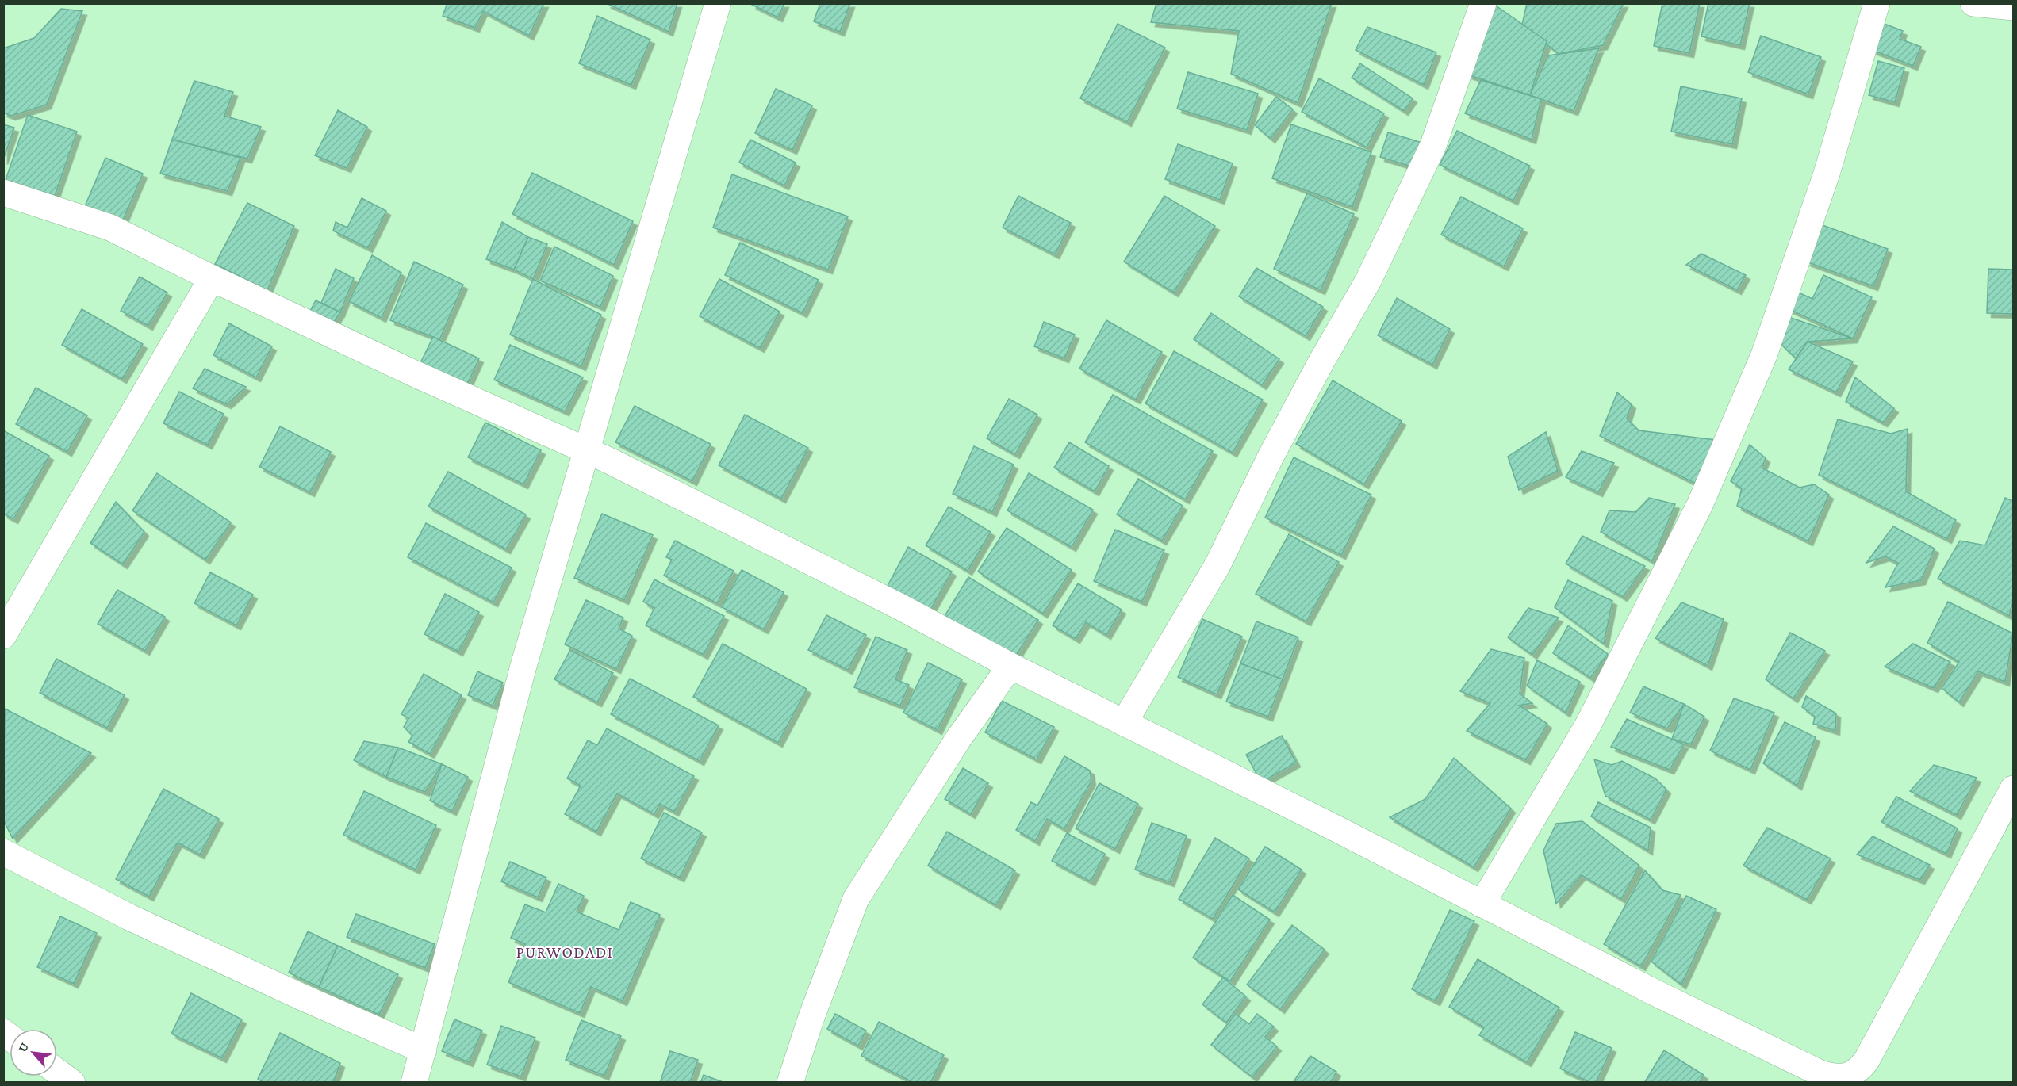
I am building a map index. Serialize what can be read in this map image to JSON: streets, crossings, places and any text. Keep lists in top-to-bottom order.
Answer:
{
  "districts": ["PURWODADI"],
  "north": "top left"
}
